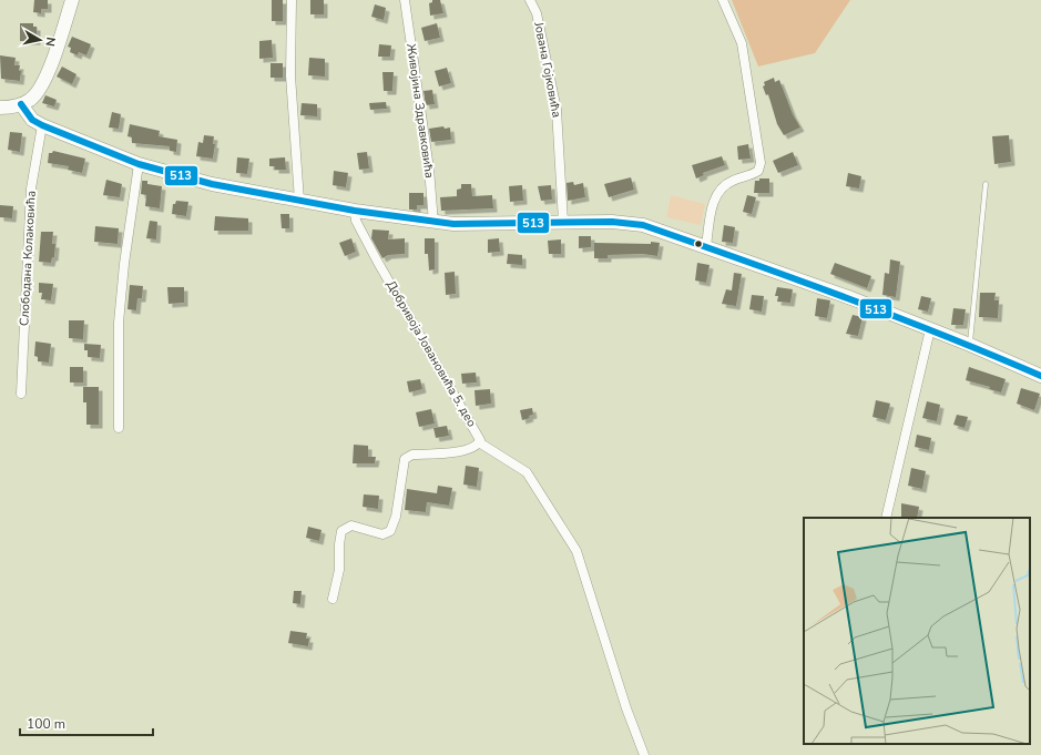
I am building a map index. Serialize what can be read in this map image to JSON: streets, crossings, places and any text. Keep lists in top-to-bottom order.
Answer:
{
  "streets": {
    "street": [
      "Јована Гојковића",
      "Живојина Здравковића",
      "Слободана Колаковића",
      "Добривоја Јовановића 5. део"
    ]
  },
  "lines": ["transit line 513"],
  "scale_bar": "100 m",
  "north": "right"
}
